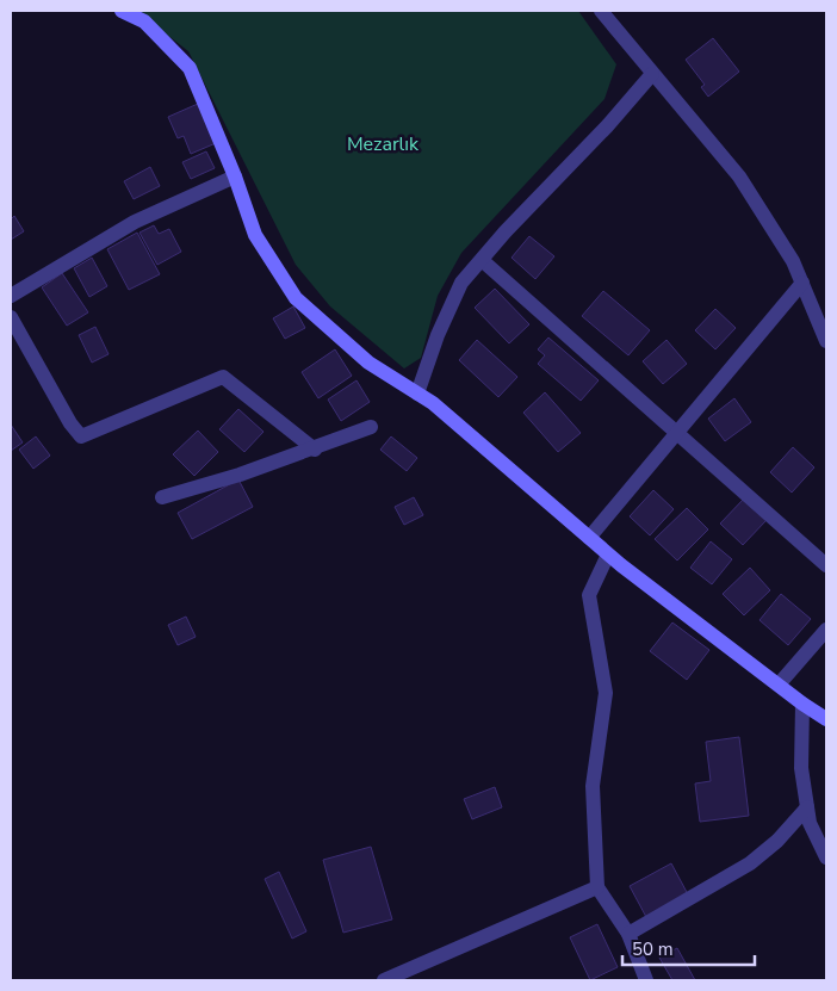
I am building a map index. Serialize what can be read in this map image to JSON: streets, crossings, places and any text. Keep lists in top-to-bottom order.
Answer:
{
  "parks": ["Mezarlık"],
  "scale_bar": "50 m"
}
